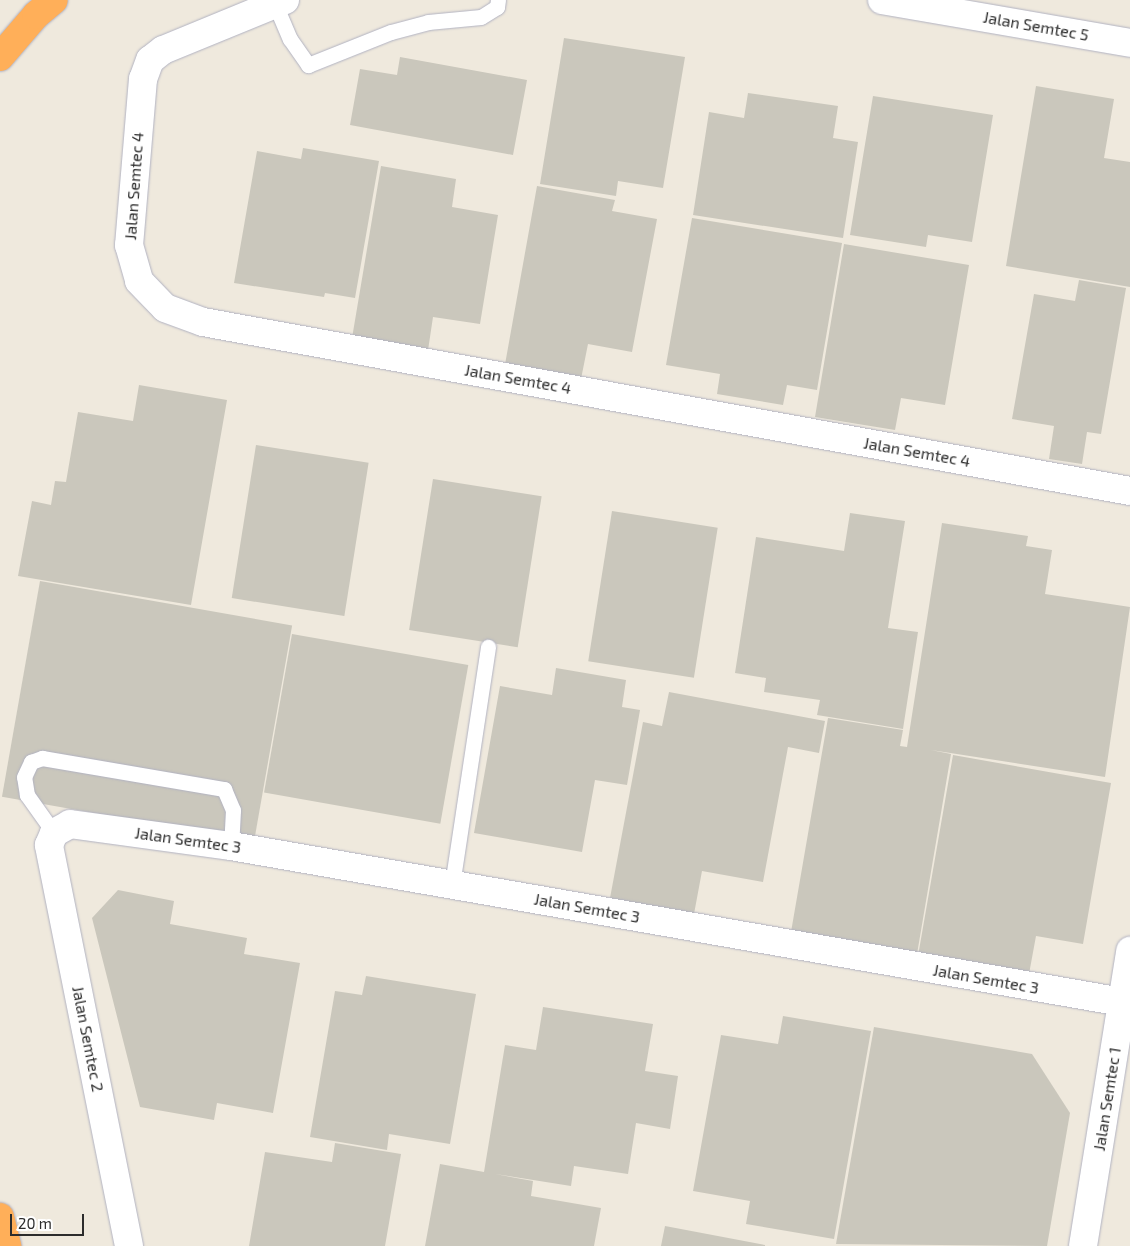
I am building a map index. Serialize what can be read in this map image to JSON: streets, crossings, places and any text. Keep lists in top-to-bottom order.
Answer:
{
  "streets": {
    "street": [
      "Jalan Semtec 5",
      "Jalan Semtec 4",
      "Jalan Semtec 3",
      "Jalan Semtec 2",
      "Jalan Semtec 1"
    ]
  },
  "crossings": [
    ["Jalan Semtec 3", "Jalan Semtec 2"],
    ["Jalan Semtec 3", "Jalan Semtec 1"]
  ],
  "scale_bar": "20 m"
}
